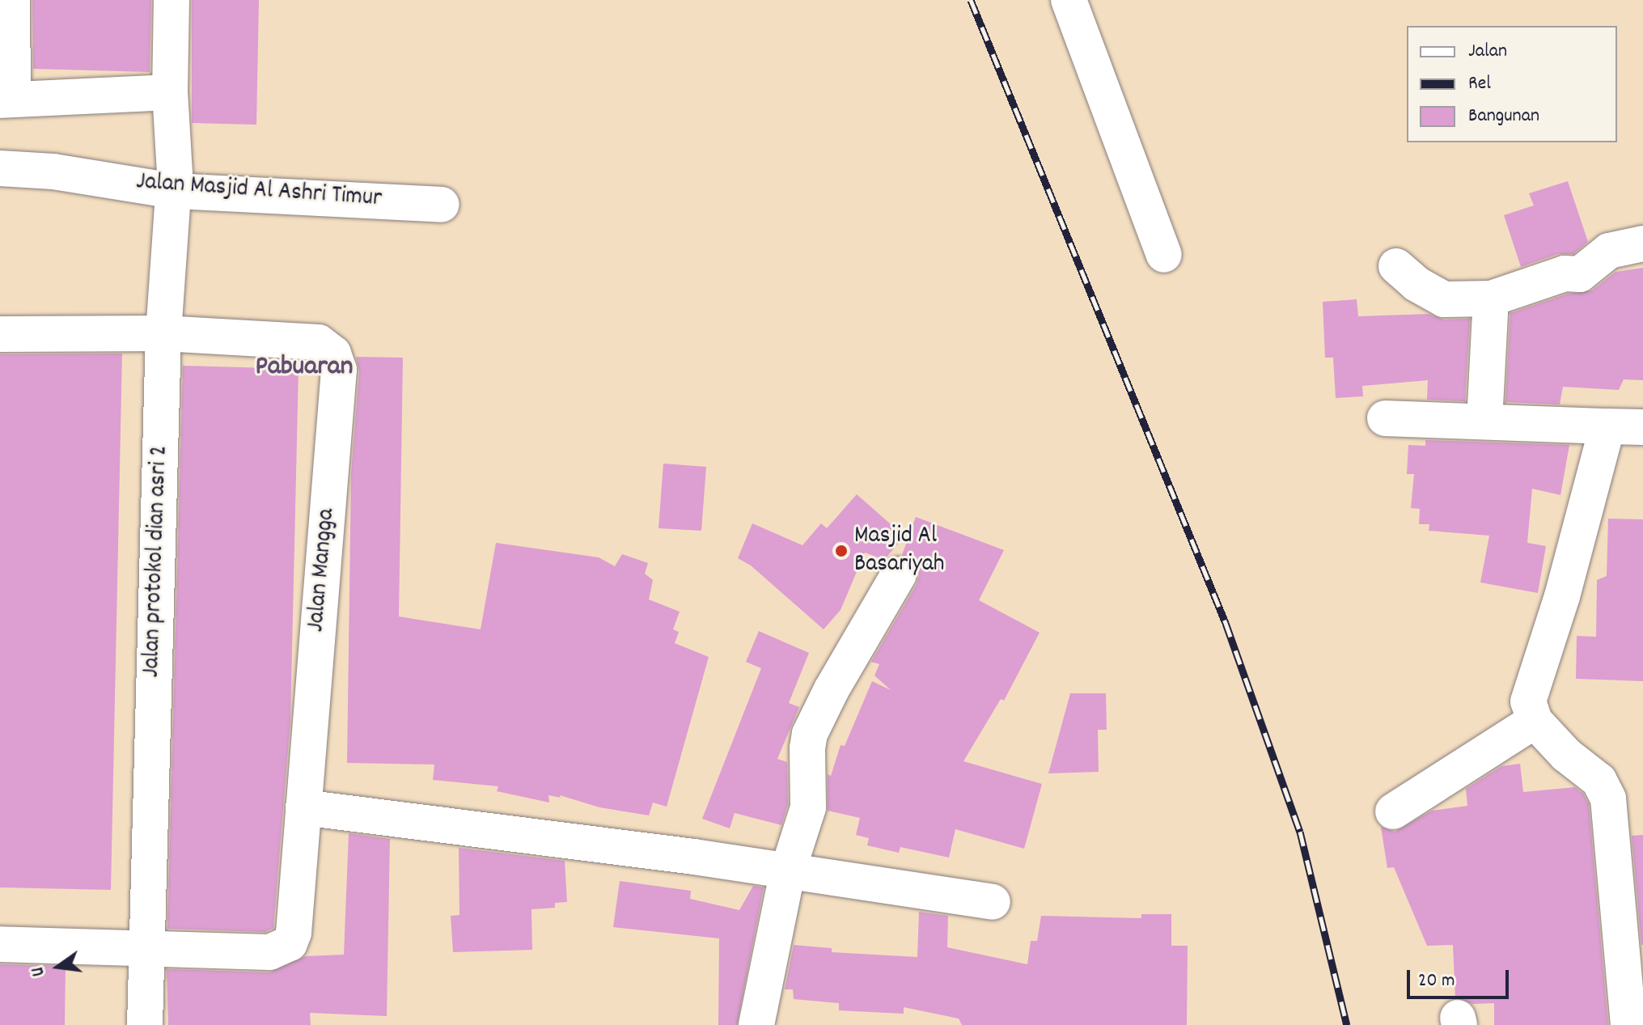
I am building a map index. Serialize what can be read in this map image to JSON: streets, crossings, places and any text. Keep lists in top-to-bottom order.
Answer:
{
  "streets": {
    "street": ["Jalan Masjid Al Ashri Timur", "Jalan protokol dian asri 2", "Jalan Mangga"]
  },
  "crossings": [
    ["Jalan Masjid Al Ashri Timur", "Jalan protokol dian asri 2"],
    ["Jalan protokol dian asri 2", "Jalan Mangga"]
  ],
  "districts": ["Pabuaran"],
  "places": ["Masjid Al Basariyah"],
  "legend": ["Jalan", "Rel", "Bangunan"],
  "scale_bar": "20 m",
  "north": "left"
}
